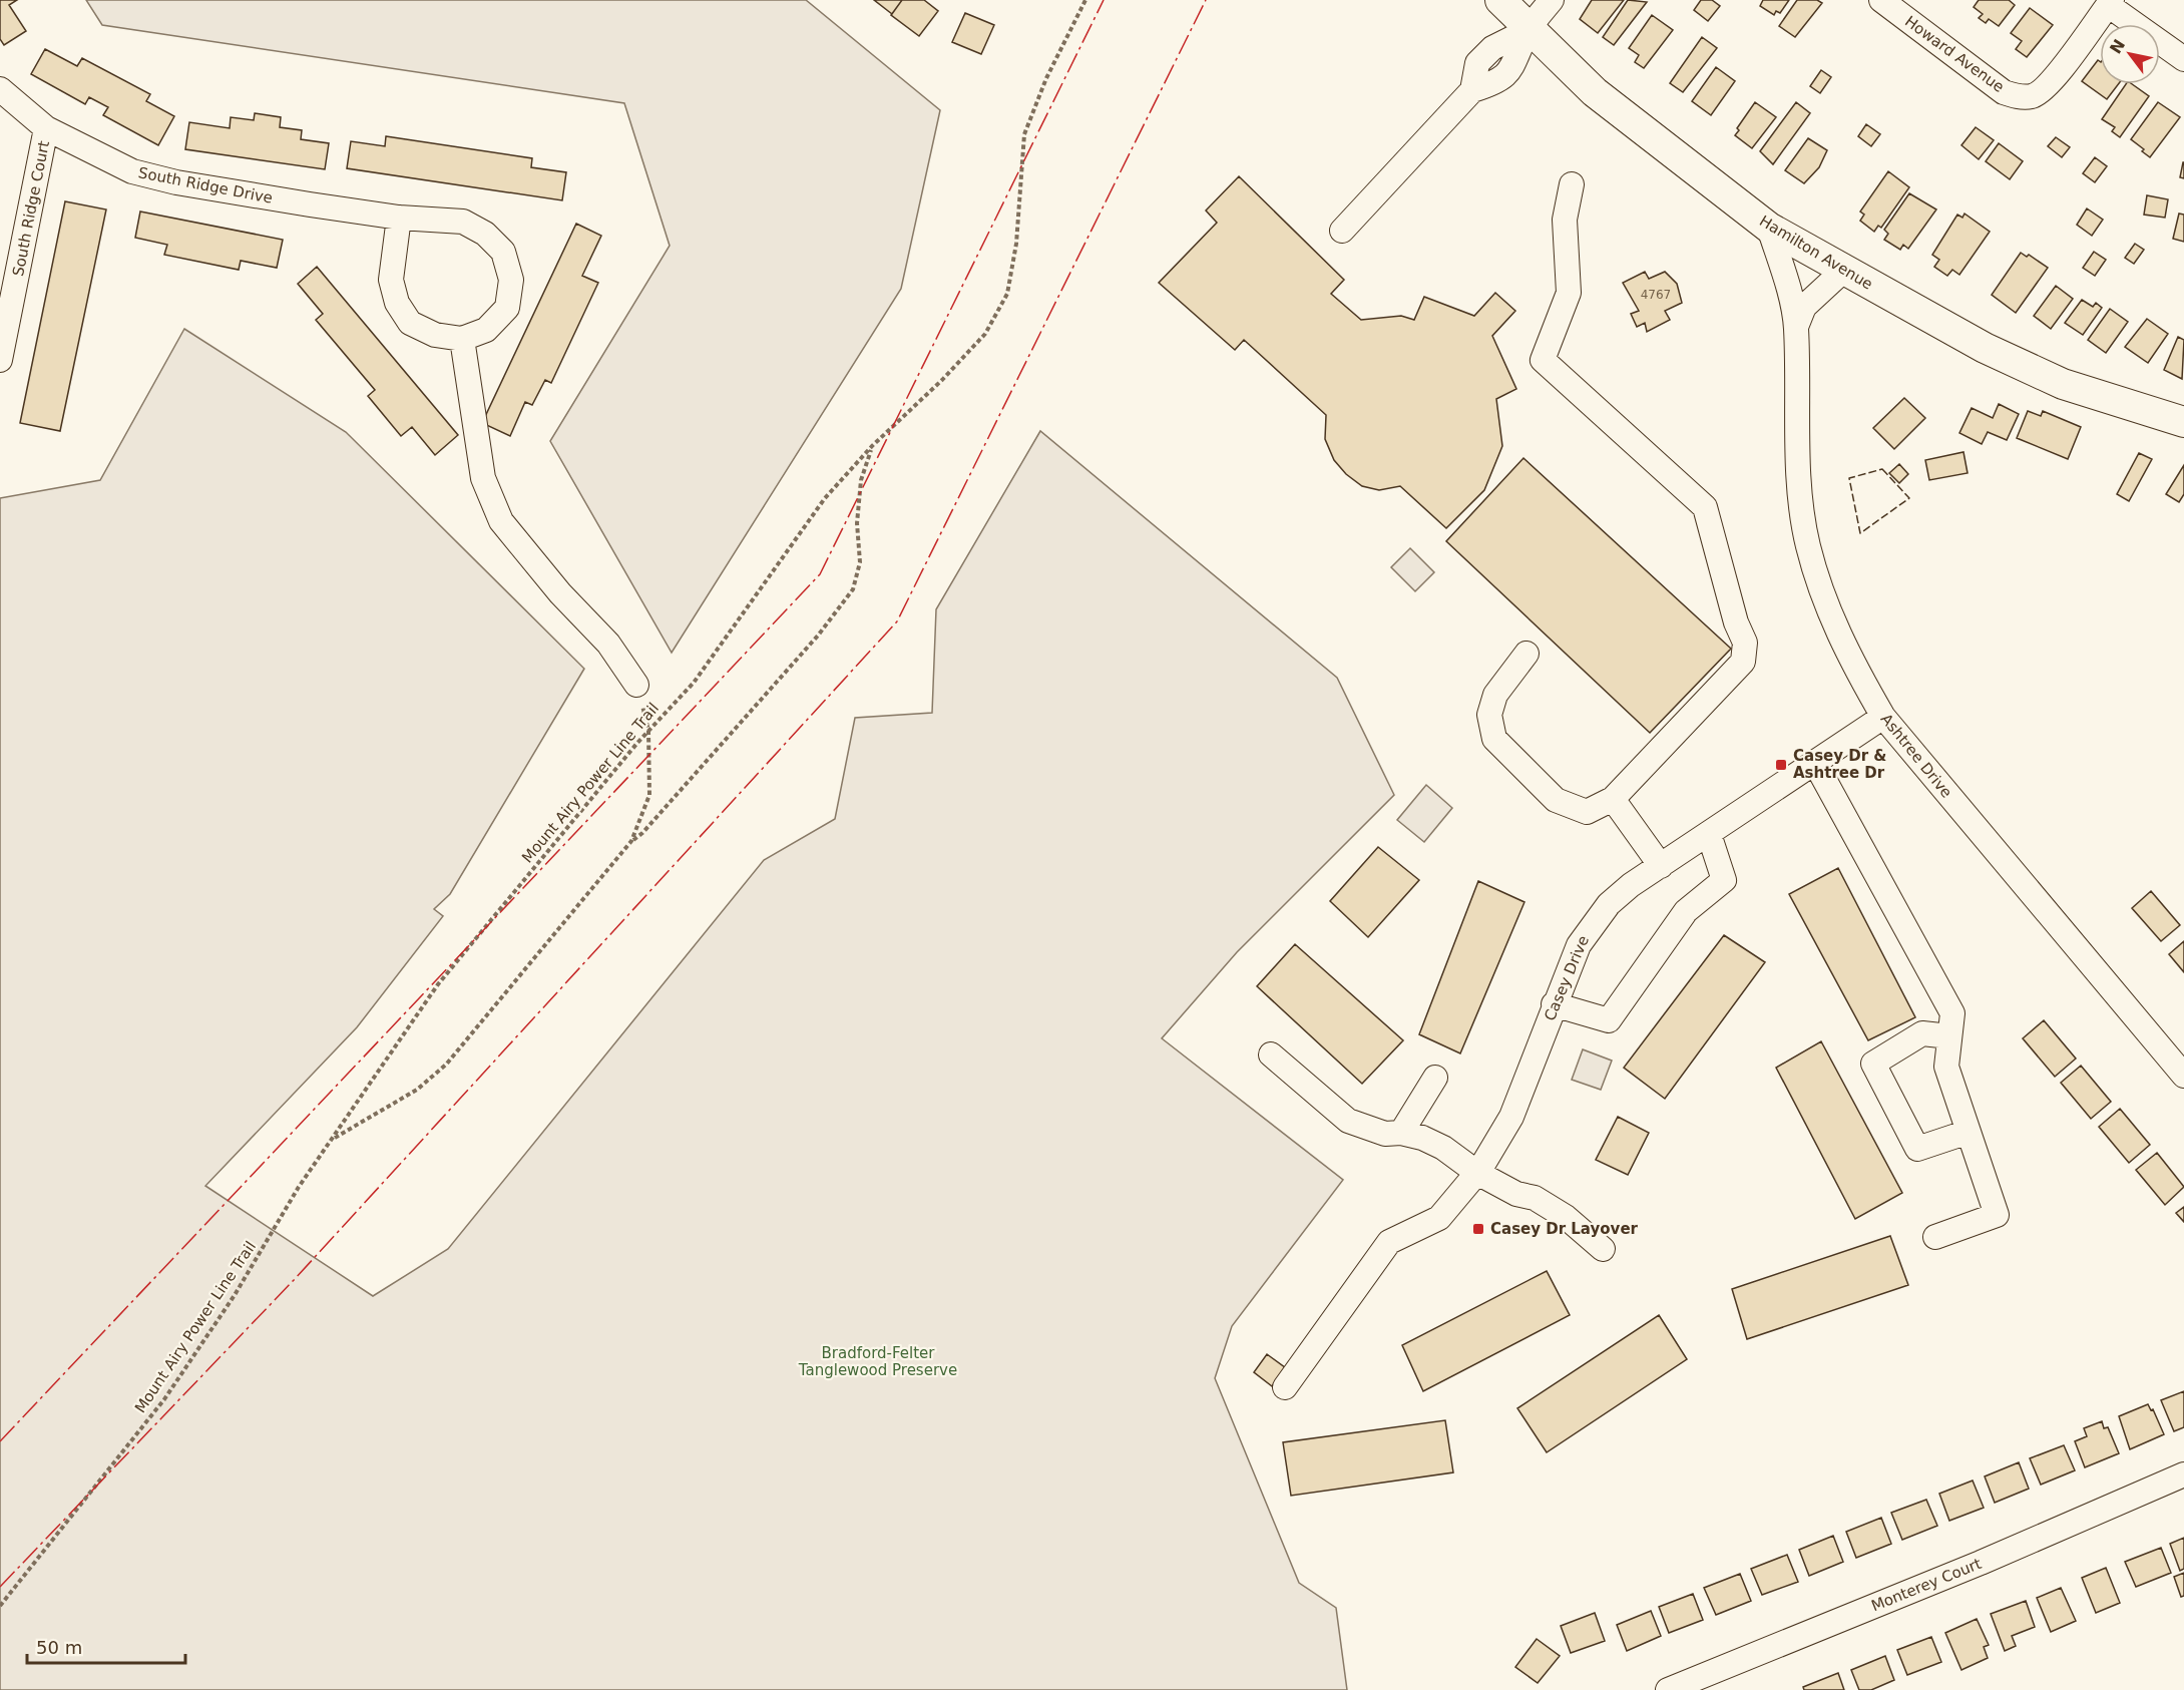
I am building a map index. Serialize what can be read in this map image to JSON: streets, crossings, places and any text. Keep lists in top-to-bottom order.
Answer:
{
  "streets": {
    "main road": ["Hamilton Avenue"],
    "street": [
      "Howard Avenue",
      "South Ridge Drive",
      "South Ridge Court",
      "Ashtree Drive",
      "Casey Drive",
      "Monterey Court"
    ],
    "path": ["Mount Airy Power Line Trail"]
  },
  "crossings": [
    ["South Ridge Drive", "South Ridge Court"],
    ["Hamilton Avenue", "Ashtree Drive"],
    ["Ashtree Drive", "Casey Drive"]
  ],
  "parks": ["Bradford-Felter Tanglewood Preserve"],
  "places": {
    "transit": ["Casey Dr & Ashtree Dr", "Casey Dr Layover"]
  },
  "house_numbers": ["4767"],
  "scale_bar": "50 m",
  "north": "top left"
}
